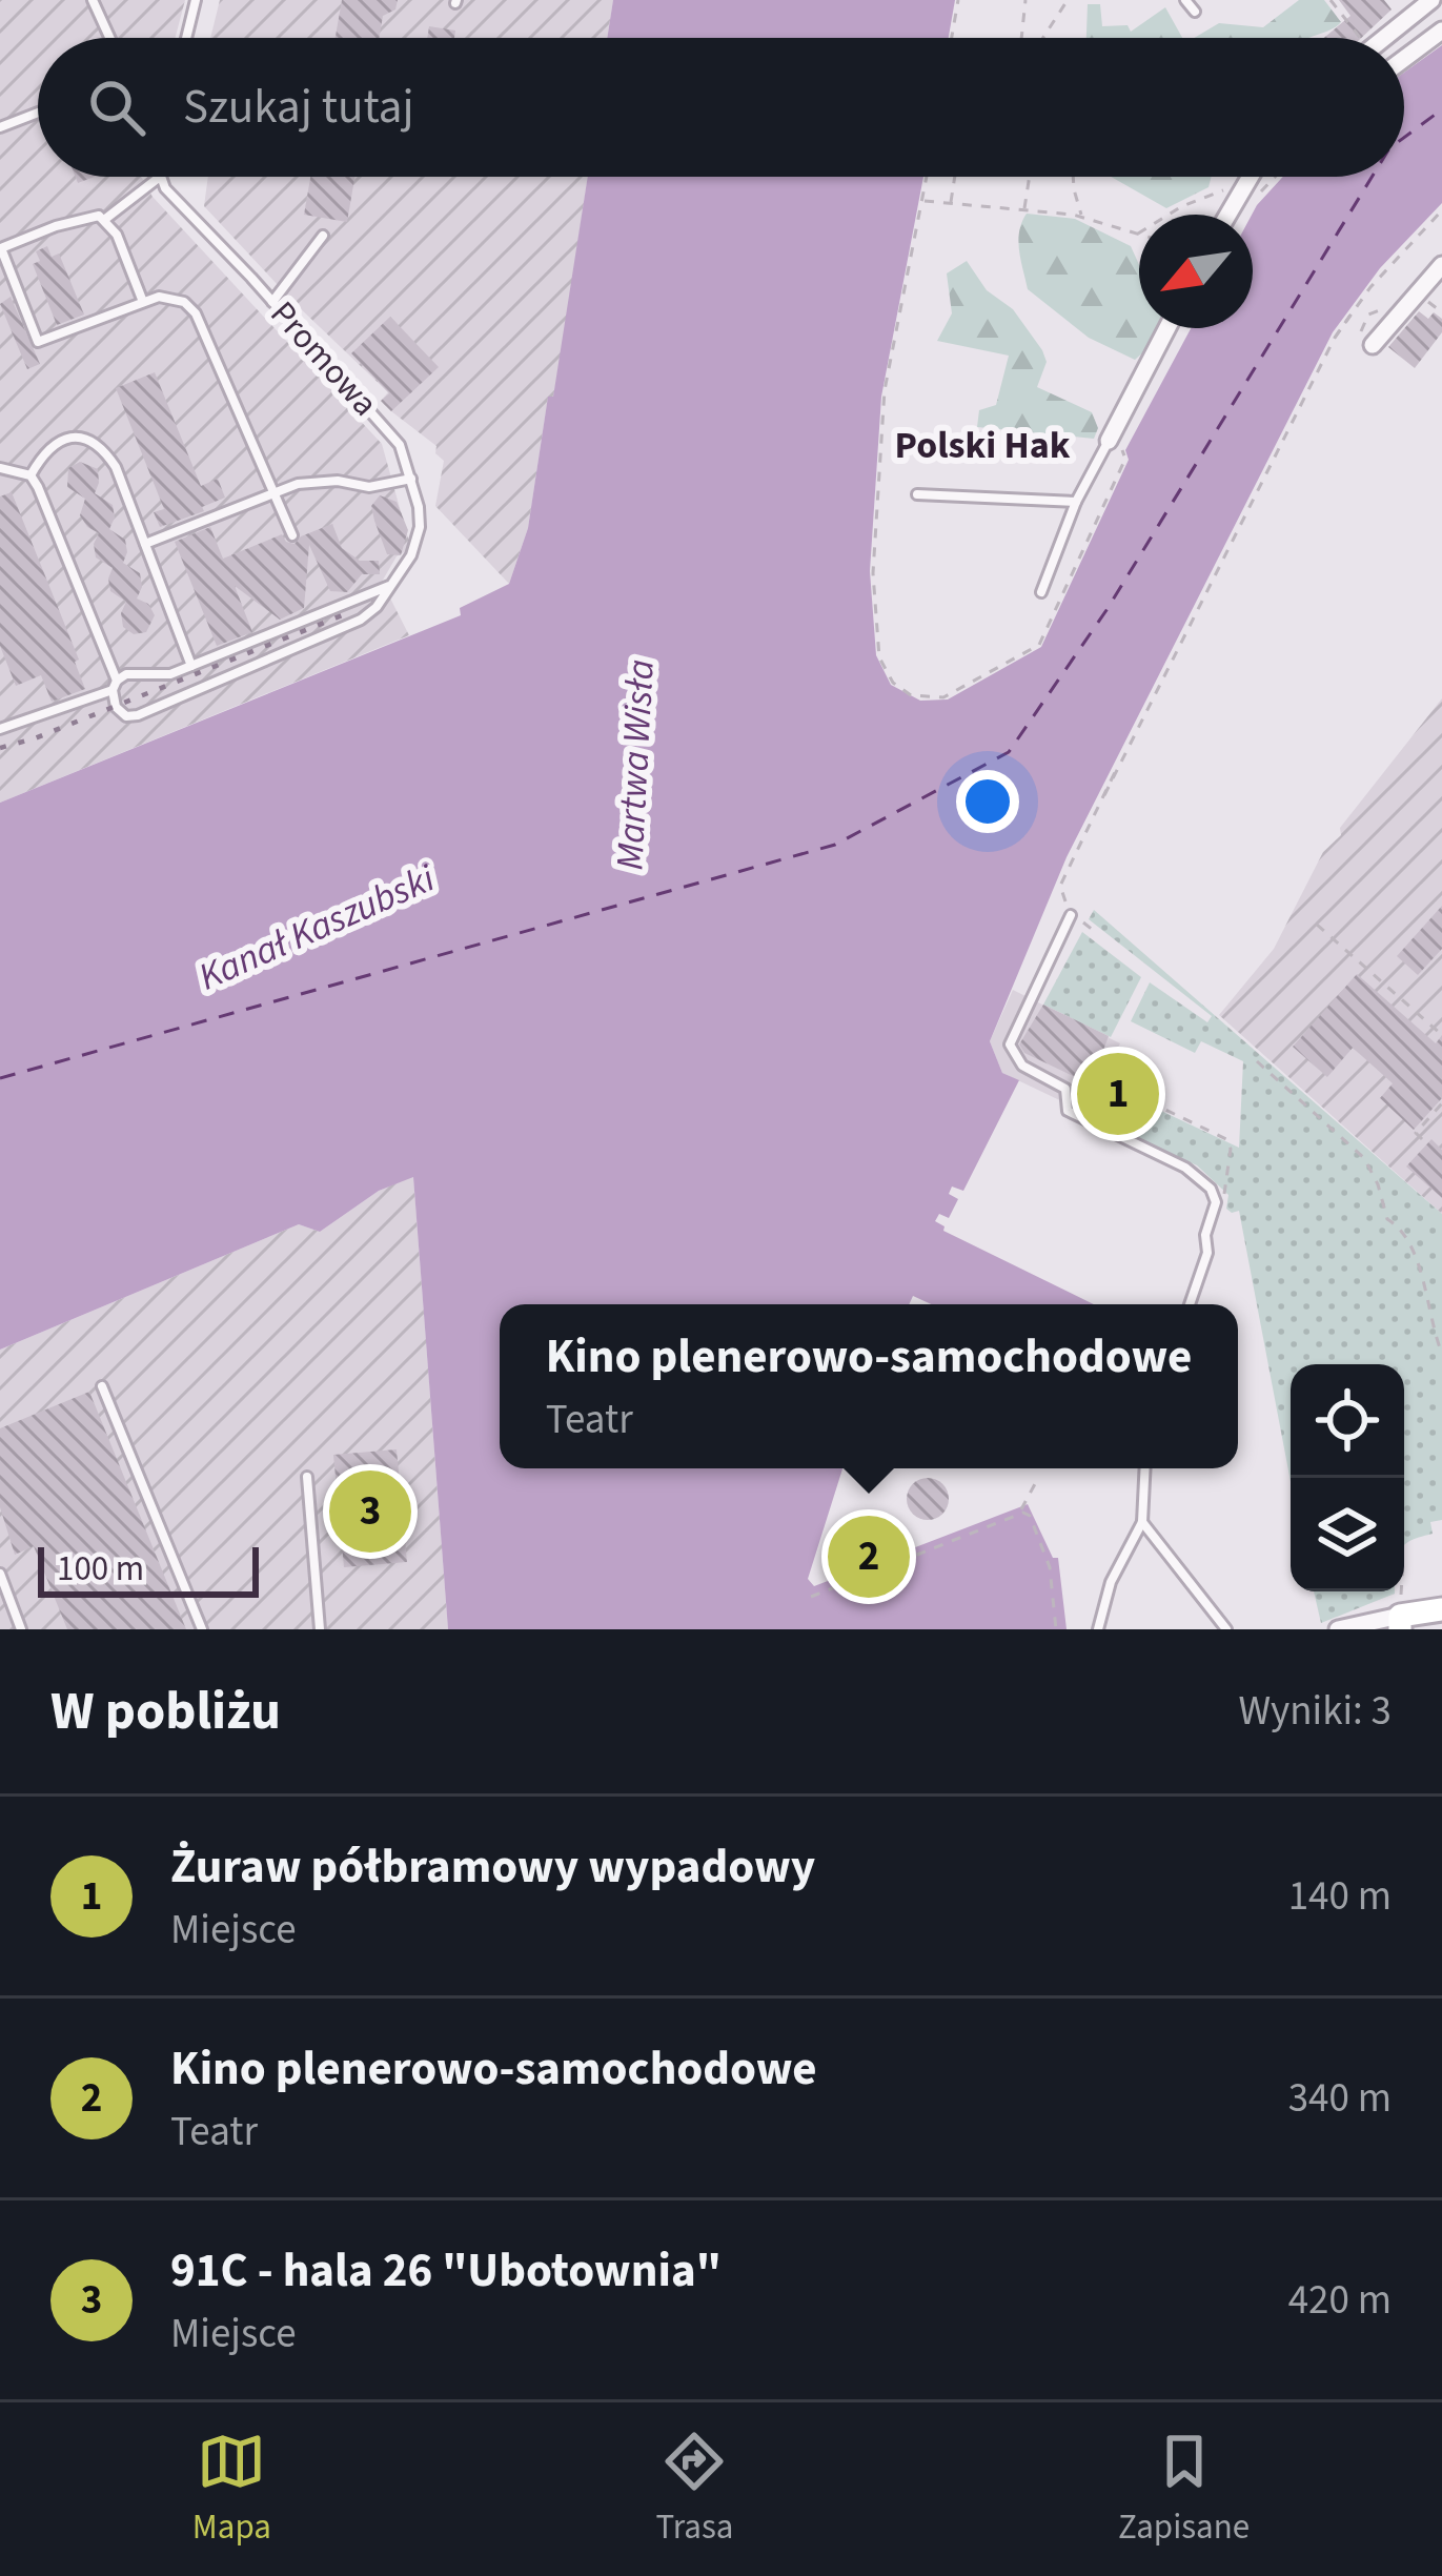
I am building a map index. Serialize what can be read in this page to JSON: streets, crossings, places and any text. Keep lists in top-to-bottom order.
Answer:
{
  "streets": {
    "lane": ["Promowa"]
  },
  "districts": ["Polski Hak"],
  "water": ["Martwa Wisła", "Kanał Kaszubski"],
  "scale_bar": "100 m",
  "north": "bottom left",
  "page": {
    "search": "Szukaj tutaj",
    "pins": ["1", "3", "2"],
    "popup": ["Kino plenerowo-samochodowe", "Teatr"],
    "scale": "100 m",
    "heading": ["W pobliżu", "Wyniki: 3"],
    "list": [
      {
        "mark": "1",
        "name": "Żuraw półbramowy wypadowy",
        "note": "Miejsce",
        "value": "140 m"
      },
      {
        "mark": "2",
        "name": "Kino plenerowo-samochodowe",
        "note": "Teatr",
        "value": "340 m"
      },
      {
        "mark": "3",
        "name": "91C - hala 26 \"Ubotownia\"",
        "note": "Miejsce",
        "value": "420 m"
      }
    ],
    "nav": ["Mapa", "Trasa", "Zapisane"]
  }
}
